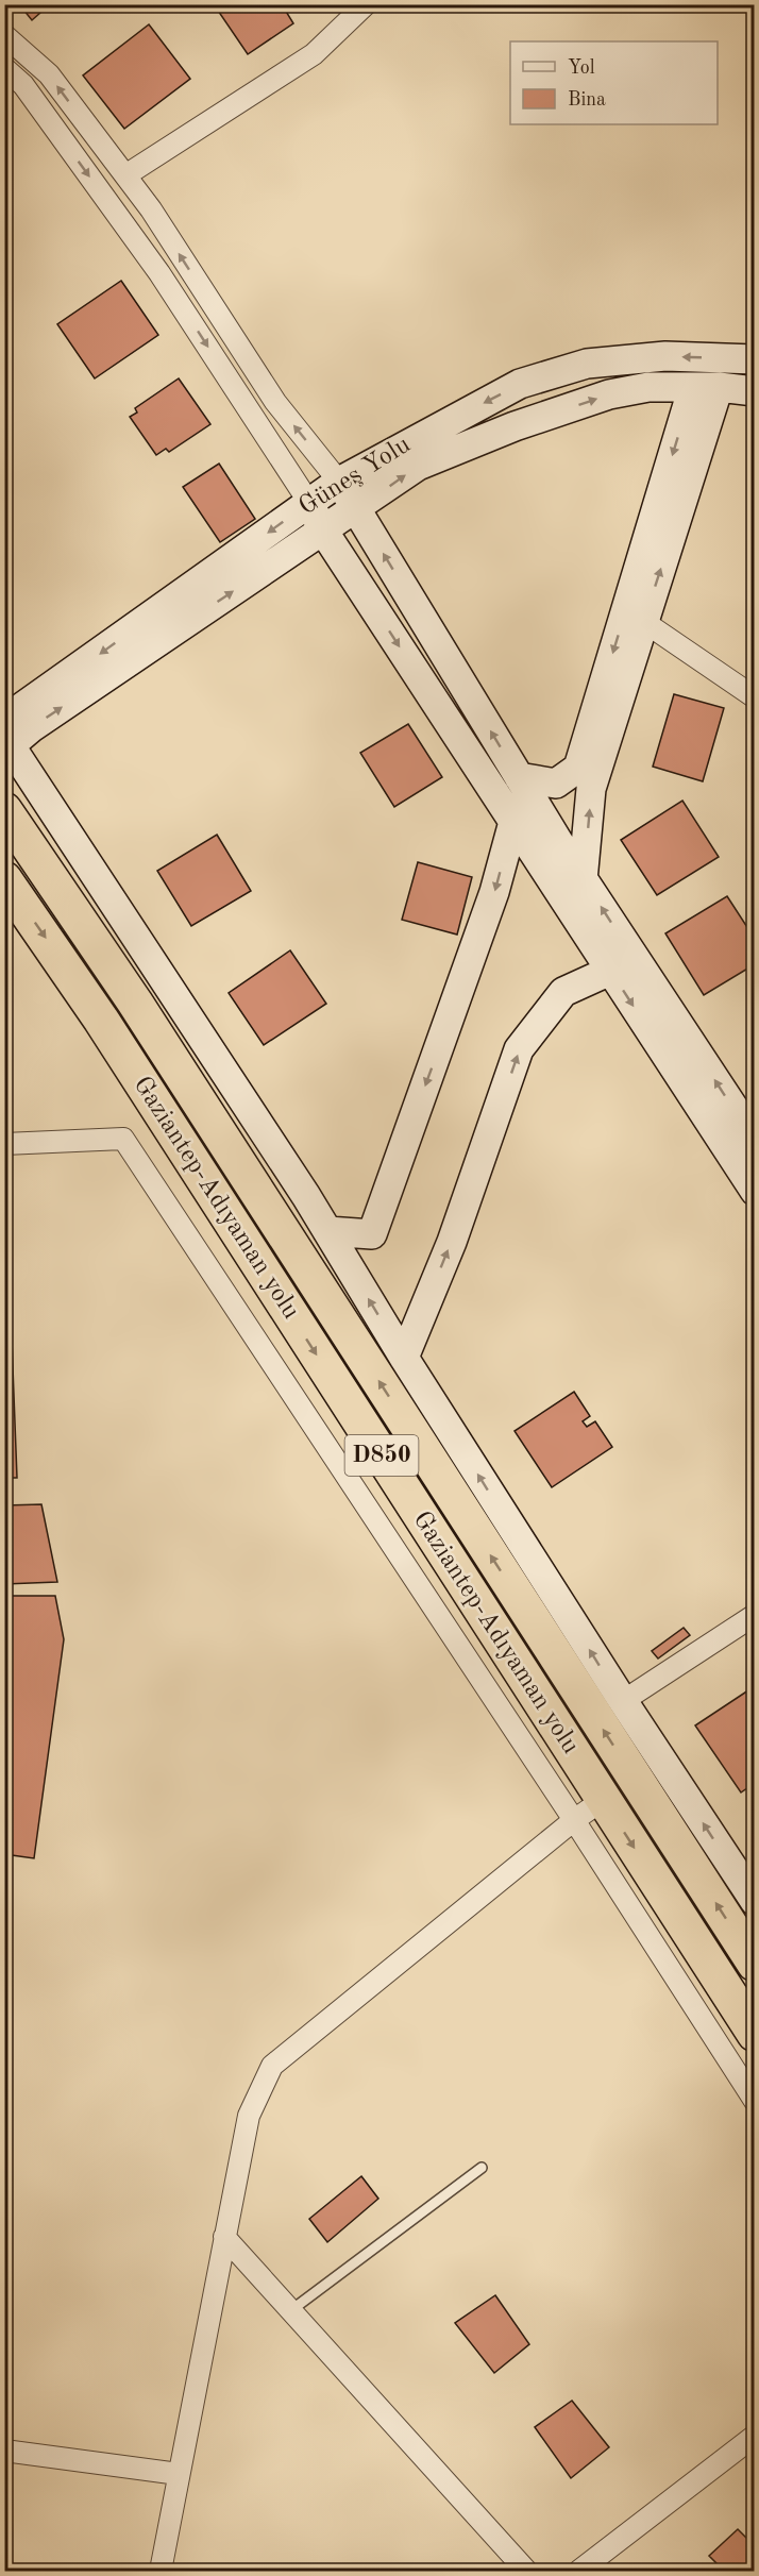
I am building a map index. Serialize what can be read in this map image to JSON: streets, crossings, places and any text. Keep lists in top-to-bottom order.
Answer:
{
  "streets": {
    "highway": ["Gaziantep-Adıyaman yolu", "D850"],
    "street": ["Güneş Yolu"]
  },
  "legend": ["Yol", "Bina"]
}
